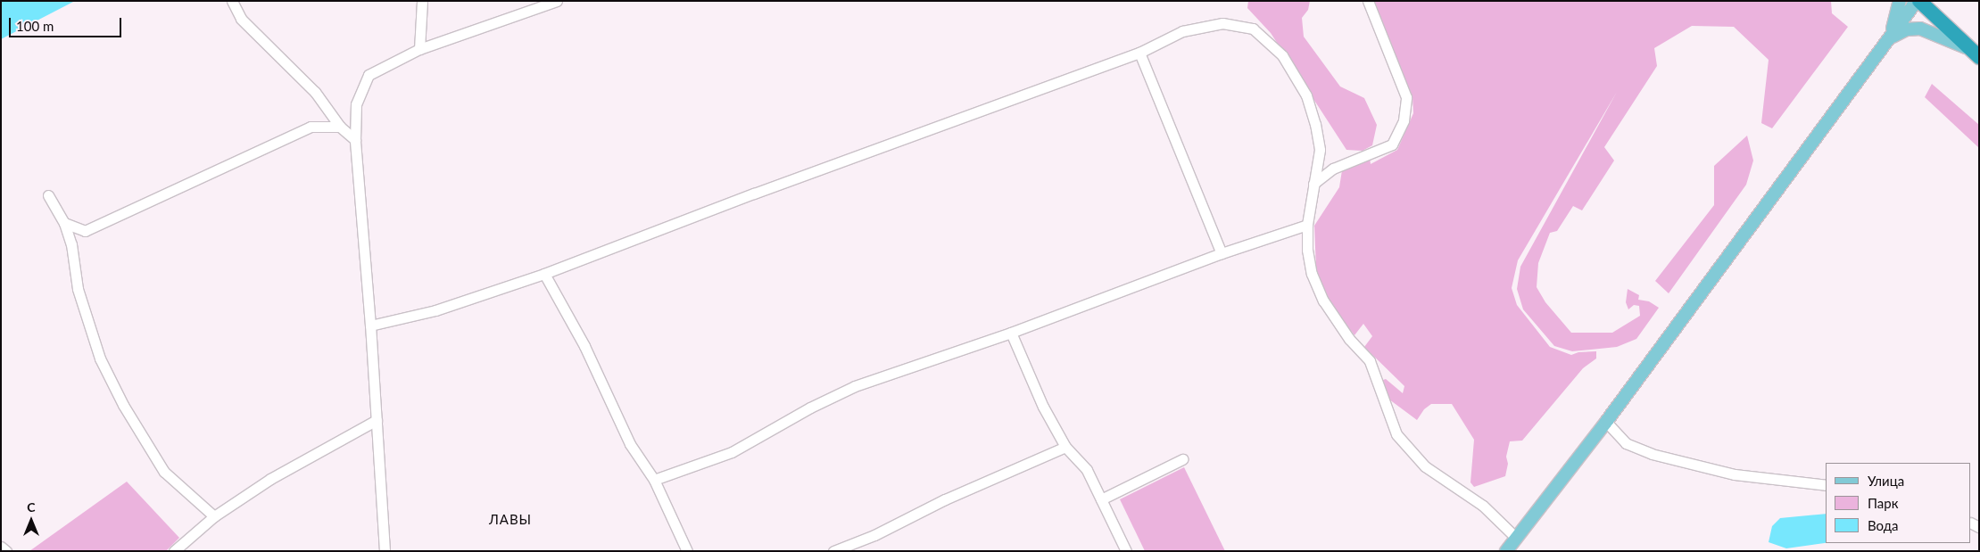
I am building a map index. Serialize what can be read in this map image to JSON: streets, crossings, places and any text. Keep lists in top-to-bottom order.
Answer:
{
  "districts": ["ЛАВЫ"],
  "legend": ["Улица", "Парк", "Вода"],
  "scale_bar": "100 m",
  "north": "top"
}
